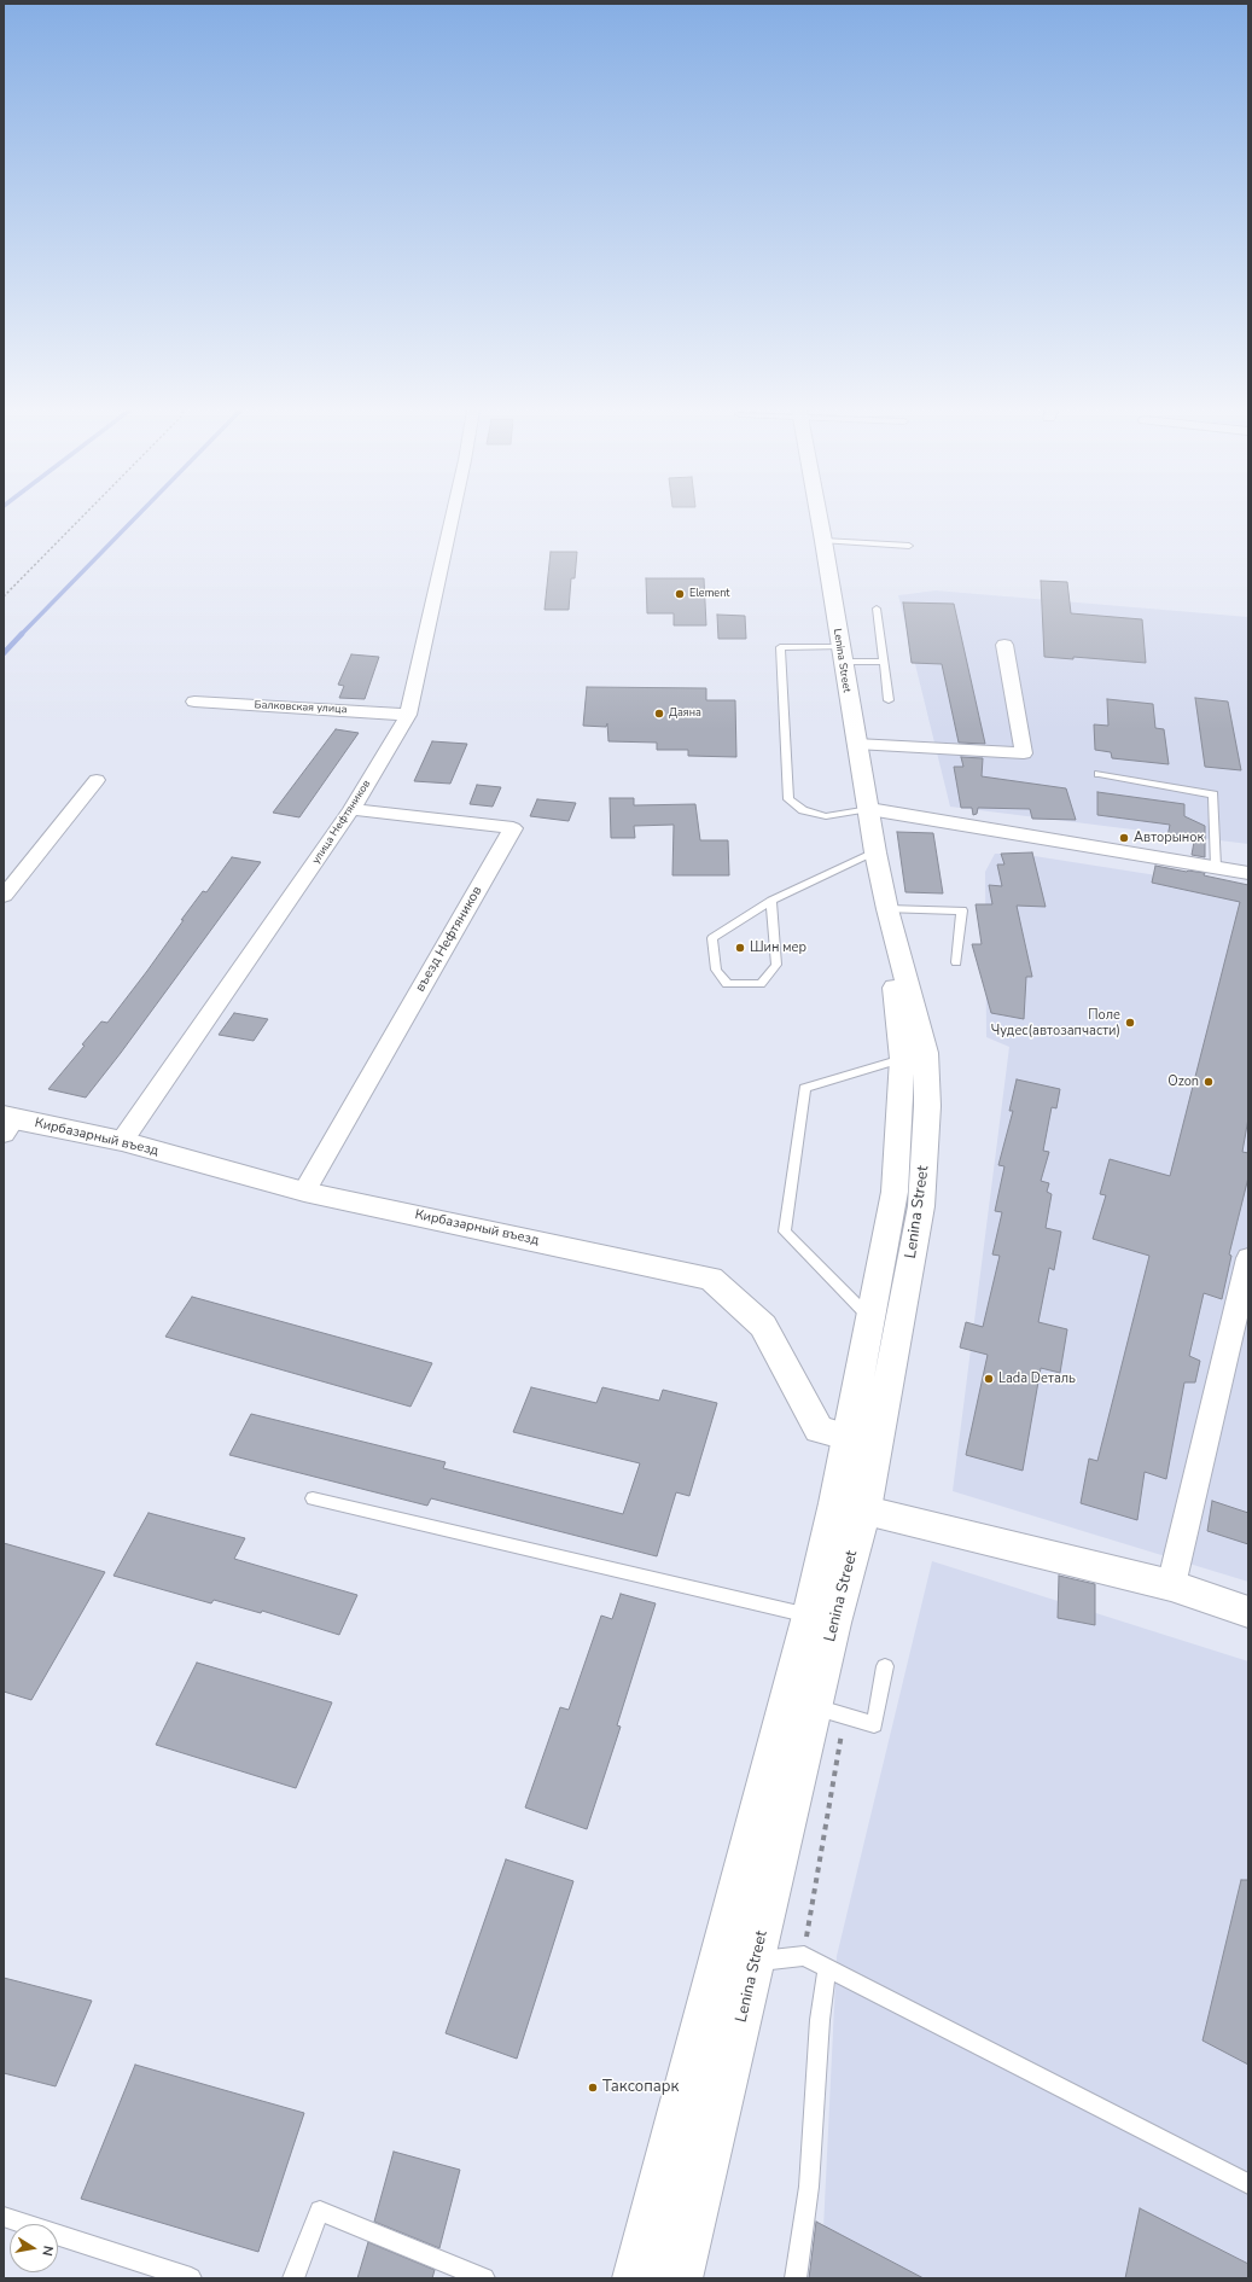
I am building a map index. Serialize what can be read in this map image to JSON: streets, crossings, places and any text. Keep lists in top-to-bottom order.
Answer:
{
  "streets": {
    "main road": ["Lenina Street", "Кирбазарный въезд"],
    "street": ["Балковская улица", "улица Нефтяников", "въезд Нефтяников"]
  },
  "crossings": [
    ["Lenina Street", "Кирбазарный въезд"],
    ["Балковская улица", "улица Нефтяников"],
    ["улица Нефтяников", "въезд Нефтяников"],
    ["улица Нефтяников", "Кирбазарный въезд"],
    ["въезд Нефтяников", "Кирбазарный въезд"]
  ],
  "places": [
    "Element",
    "Даяна",
    "Авторынок",
    "Шин мер",
    "Поле Чудес(автозапчасти)",
    "Ozon",
    "Lada Dеталь",
    "Таксопарк"
  ],
  "north": "right"
}
